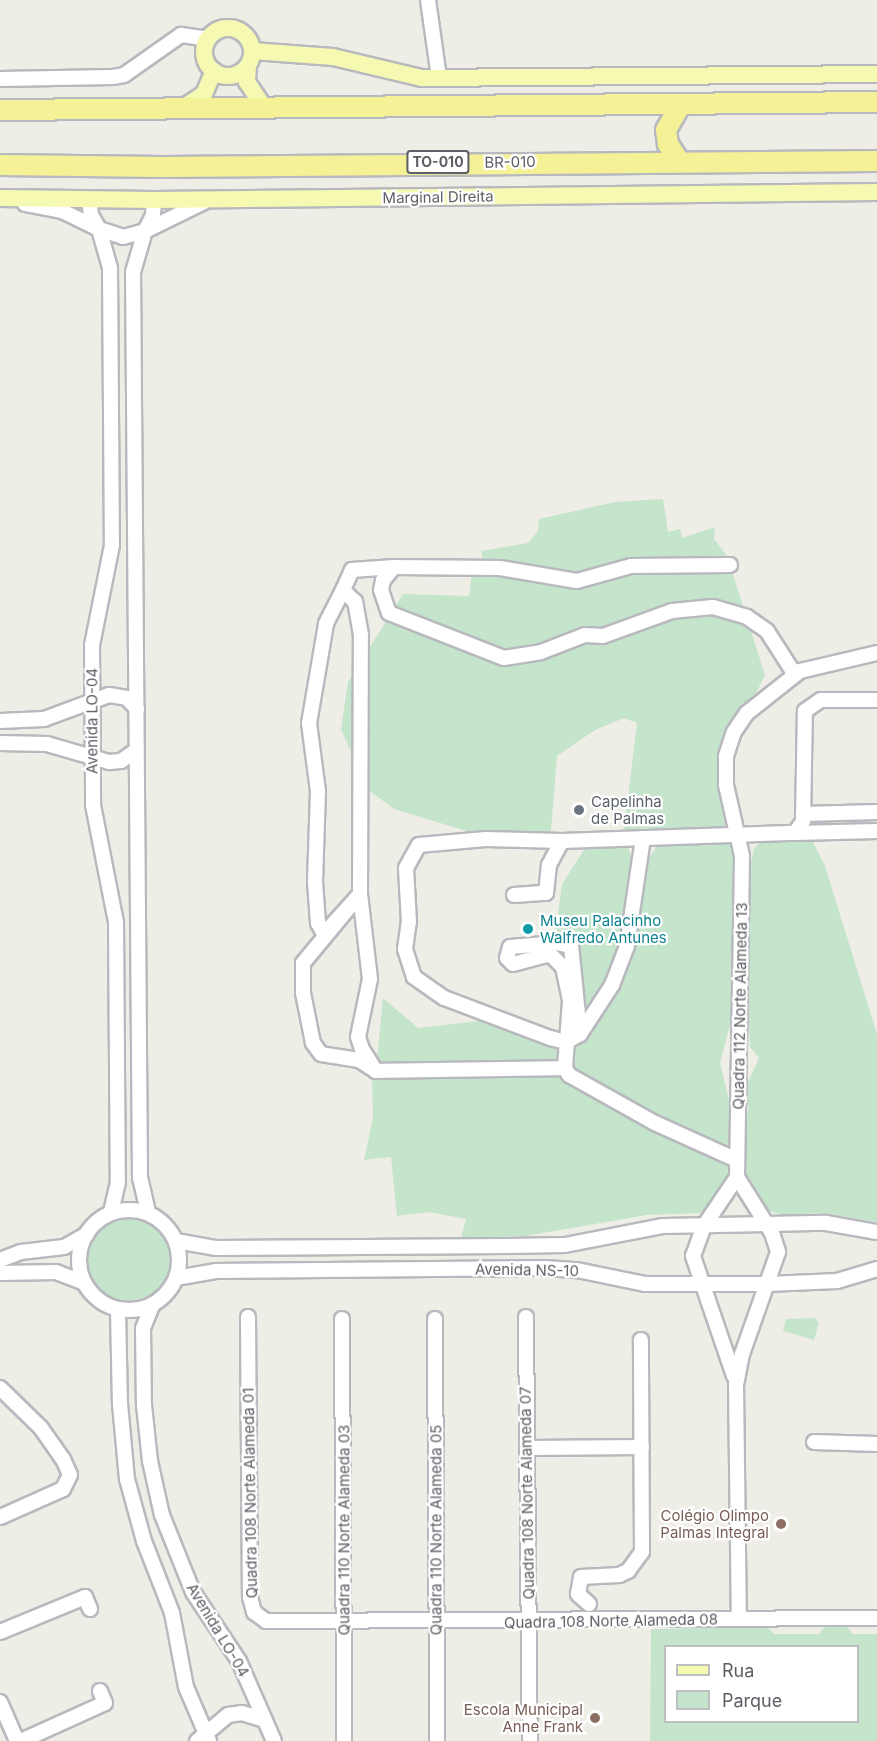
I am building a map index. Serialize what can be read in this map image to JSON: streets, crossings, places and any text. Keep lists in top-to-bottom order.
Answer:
{
  "streets": {
    "highway": ["TO-010", "BR-010"],
    "main road": ["Marginal Direita"],
    "street": [
      "Avenida LO-04",
      "Quadra 112 Norte Alameda 13",
      "Avenida NS-10",
      "Quadra 108 Norte Alameda 01",
      "Quadra 108 Norte Alameda 07",
      "Quadra 110 Norte Alameda 03",
      "Quadra 110 Norte Alameda 05",
      "Quadra 108 Norte Alameda 08"
    ]
  },
  "crossings": [
    ["Marginal Direita", "Avenida LO-04"],
    ["Avenida LO-04", "Avenida NS-10"],
    ["Quadra 108 Norte Alameda 01", "Quadra 110 Norte Alameda 03"],
    ["Quadra 108 Norte Alameda 01", "Quadra 108 Norte Alameda 08"],
    ["Quadra 108 Norte Alameda 07", "Quadra 108 Norte Alameda 08"],
    ["Quadra 110 Norte Alameda 03", "Quadra 108 Norte Alameda 08"],
    ["Quadra 110 Norte Alameda 05", "Quadra 108 Norte Alameda 08"]
  ],
  "places": [
    "Capelinha de Palmas",
    "Museu Palacinho Walfredo Antunes",
    "Colégio Olimpo Palmas Integral",
    "Escola Municipal Anne Frank"
  ],
  "legend": ["Rua", "Parque"]
}
